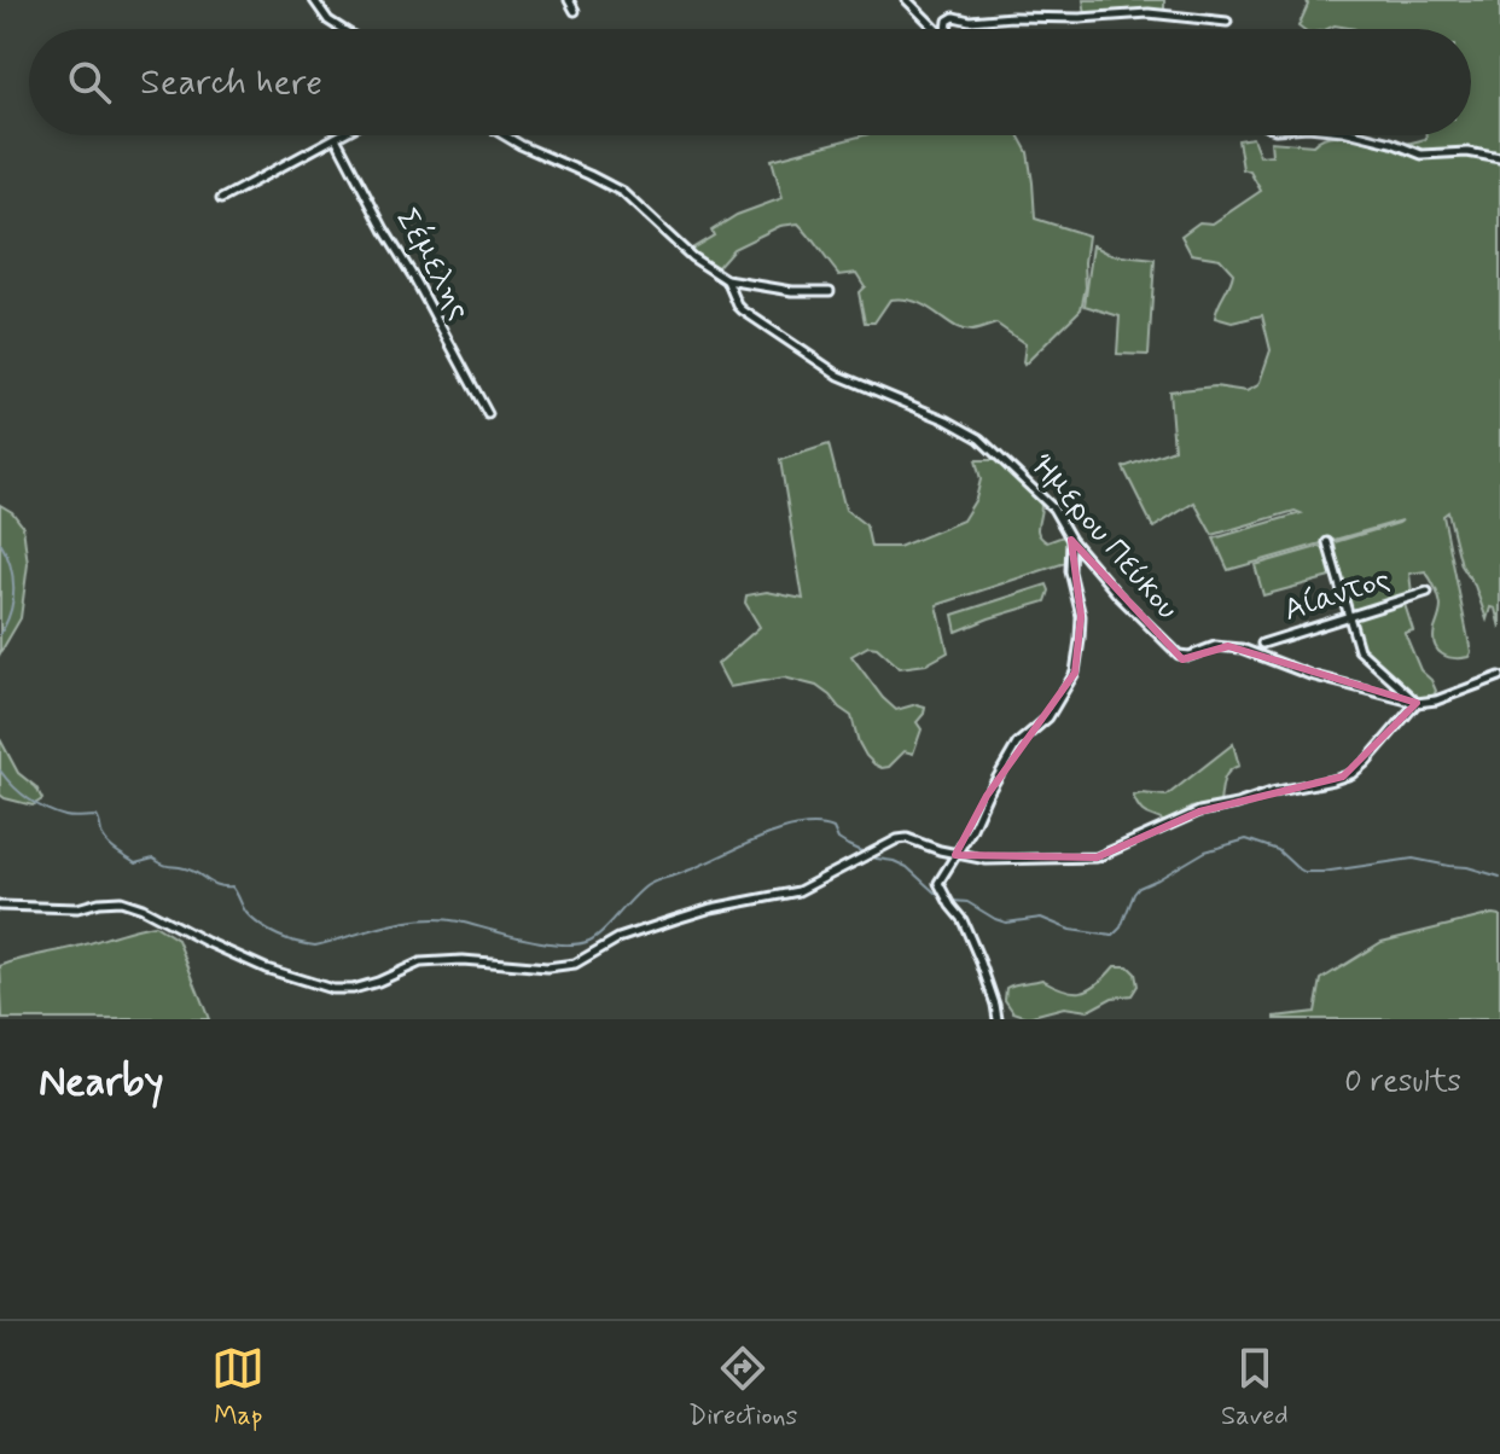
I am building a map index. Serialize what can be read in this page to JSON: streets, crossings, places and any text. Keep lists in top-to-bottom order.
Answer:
{
  "streets": {
    "street": ["Σέμελης", "Ήμερου Πεύκου", "Αίαντος"]
  },
  "page": {
    "search": "Search here",
    "heading": ["Nearby", "0 results"],
    "nav": ["Map", "Directions", "Saved"]
  }
}
